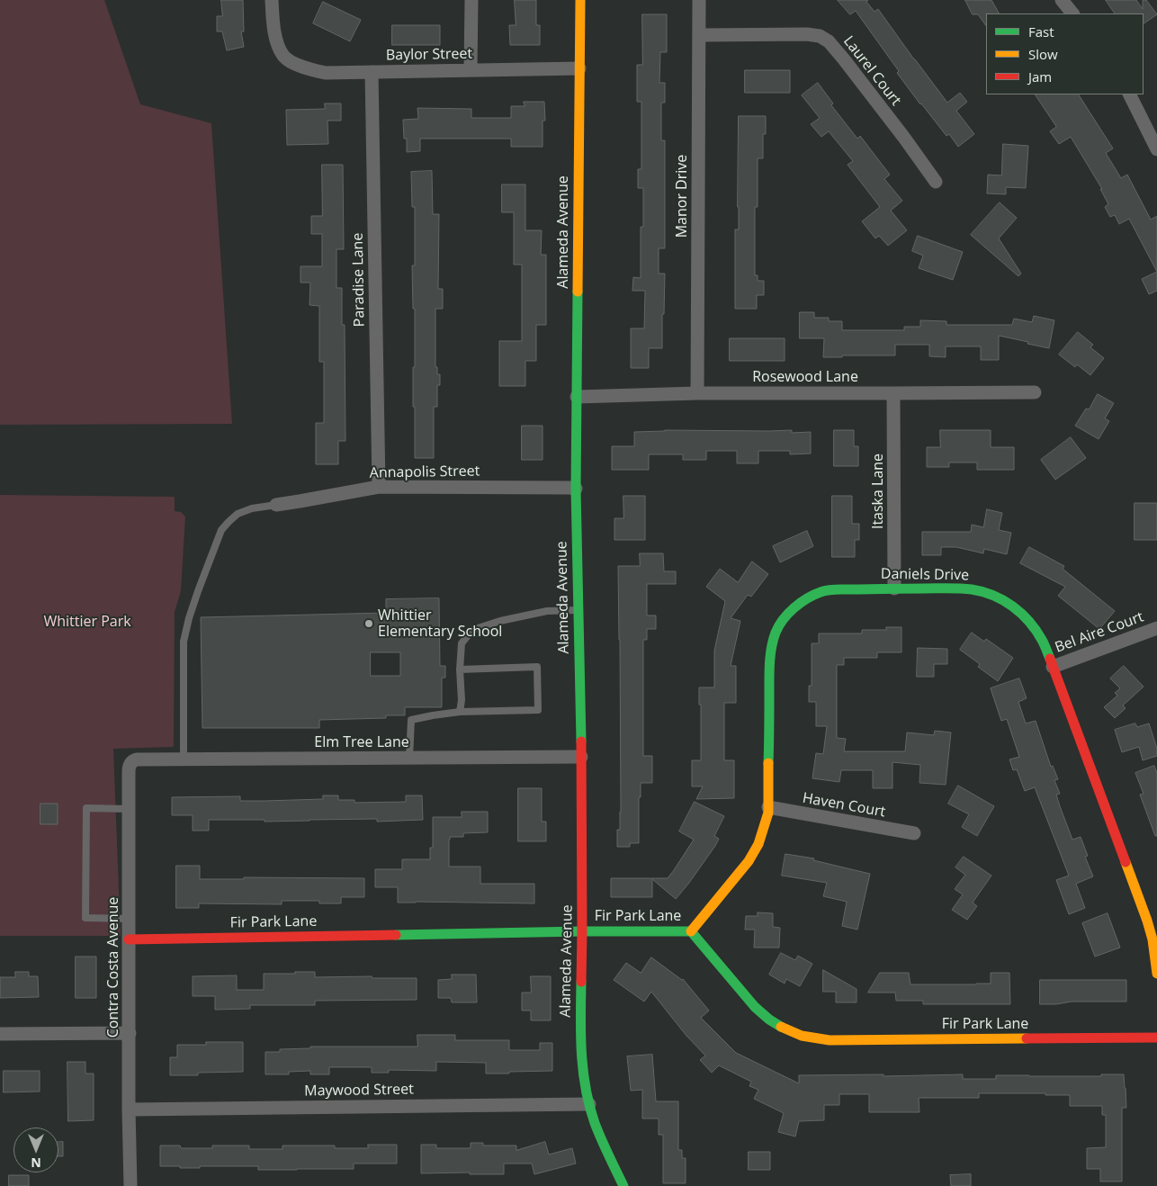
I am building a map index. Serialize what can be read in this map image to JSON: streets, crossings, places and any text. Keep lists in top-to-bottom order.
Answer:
{
  "streets": {
    "street": [
      "Baylor Street",
      "Laurel Court",
      "Manor Drive",
      "Alameda Avenue",
      "Paradise Lane",
      "Rosewood Lane",
      "Annapolis Street",
      "Itaska Lane",
      "Daniels Drive",
      "Bel Aire Court",
      "Elm Tree Lane",
      "Haven Court",
      "Fir Park Lane",
      "Contra Costa Avenue",
      "Maywood Street"
    ]
  },
  "crossings": [
    ["Baylor Street", "Alameda Avenue"],
    ["Baylor Street", "Paradise Lane"],
    ["Laurel Court", "Manor Drive"],
    ["Manor Drive", "Rosewood Lane"],
    ["Alameda Avenue", "Rosewood Lane"],
    ["Alameda Avenue", "Annapolis Street"],
    ["Alameda Avenue", "Elm Tree Lane"],
    ["Alameda Avenue", "Fir Park Lane"],
    ["Alameda Avenue", "Maywood Street"],
    ["Paradise Lane", "Annapolis Street"],
    ["Rosewood Lane", "Itaska Lane"],
    ["Itaska Lane", "Daniels Drive"],
    ["Daniels Drive", "Bel Aire Court"],
    ["Daniels Drive", "Haven Court"],
    ["Daniels Drive", "Fir Park Lane"],
    ["Elm Tree Lane", "Contra Costa Avenue"],
    ["Fir Park Lane", "Contra Costa Avenue"],
    ["Contra Costa Avenue", "Maywood Street"]
  ],
  "parks": ["Whittier Park"],
  "places": ["Whittier Elementary School"],
  "legend": ["Fast", "Slow", "Jam"],
  "north": "bottom"
}
